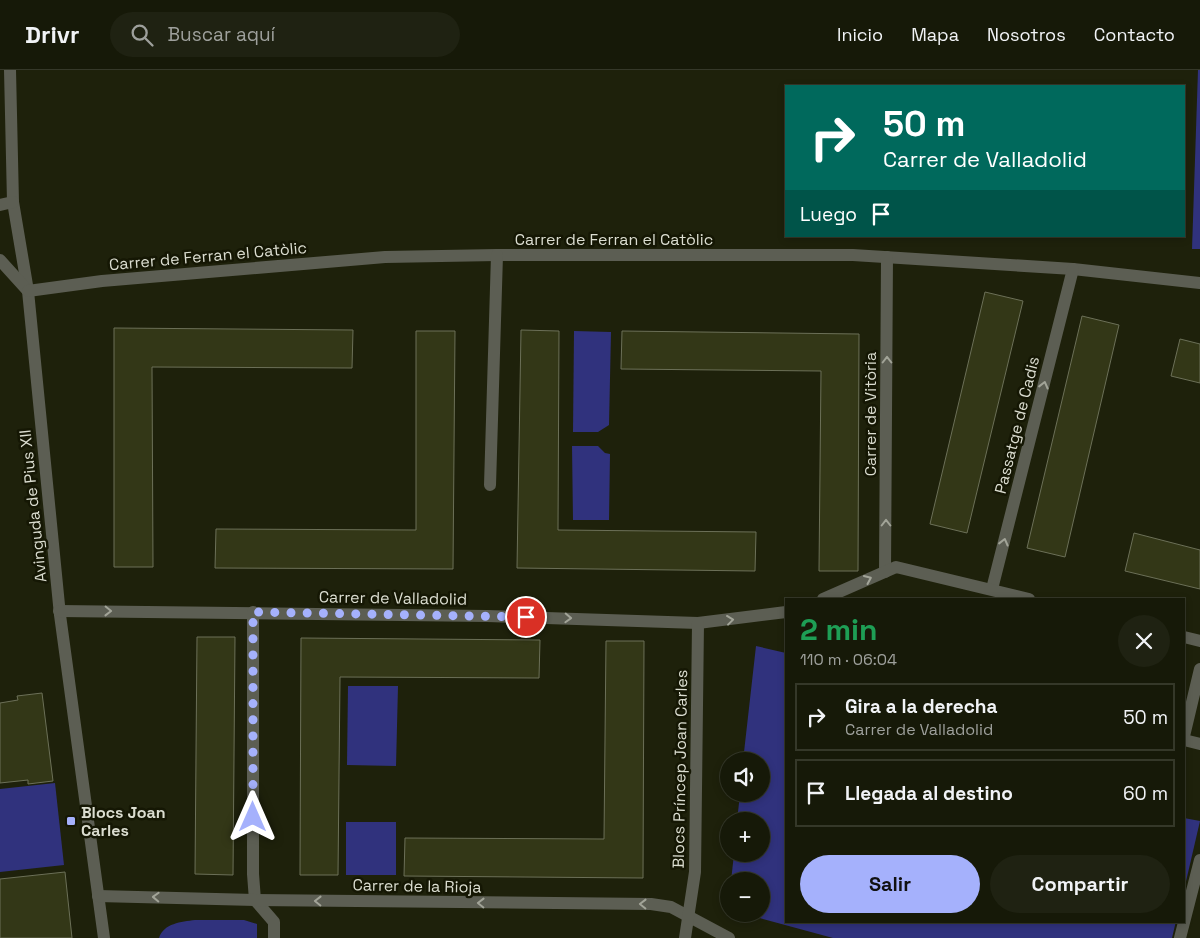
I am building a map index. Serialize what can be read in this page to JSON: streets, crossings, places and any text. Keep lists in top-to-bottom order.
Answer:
{
  "streets": {
    "street": [
      "Carrer de Ferran el Catòlic",
      "Carrer de Vitòria",
      "Passatge de Cadis",
      "Avinguda de Pius XII",
      "Carrer de Valladolid",
      "Blocs Príncep Joan Carles",
      "Carrer de la Rioja"
    ]
  },
  "crossings": [
    ["Carrer de Ferran el Catòlic", "Carrer de Vitòria"],
    ["Carrer de Ferran el Catòlic", "Passatge de Cadis"],
    ["Carrer de Ferran el Catòlic", "Avinguda de Pius XII"],
    ["Avinguda de Pius XII", "Carrer de Valladolid"],
    ["Avinguda de Pius XII", "Carrer de la Rioja"],
    ["Carrer de Valladolid", "Blocs Príncep Joan Carles"],
    ["Blocs Príncep Joan Carles", "Carrer de la Rioja"]
  ],
  "one_way": [
    "Carrer de Vitòria",
    "Passatge de Cadis",
    "Carrer de Valladolid",
    "Carrer de la Rioja"
  ],
  "places": {
    "transit": ["Blocs Joan Carles"]
  },
  "page": {
    "header": "Drivr",
    "search": "Buscar aquí",
    "nav": [
      "Inicio",
      "Mapa",
      "Nosotros",
      "Contacto"
    ],
    "turn": ["50 m", "Carrer de Valladolid"],
    "then": "Luego",
    "heading": ["2 min", "110 m · 06:04"],
    "list": [
      {
        "name": "Gira a la derecha",
        "note": "Carrer de Valladolid",
        "value": "50 m"
      },
      {
        "name": "Llegada al destino",
        "value": "60 m"
      }
    ],
    "map_buttons": ["+", "−"],
    "buttons": ["Salir", "Compartir"]
  }
}
